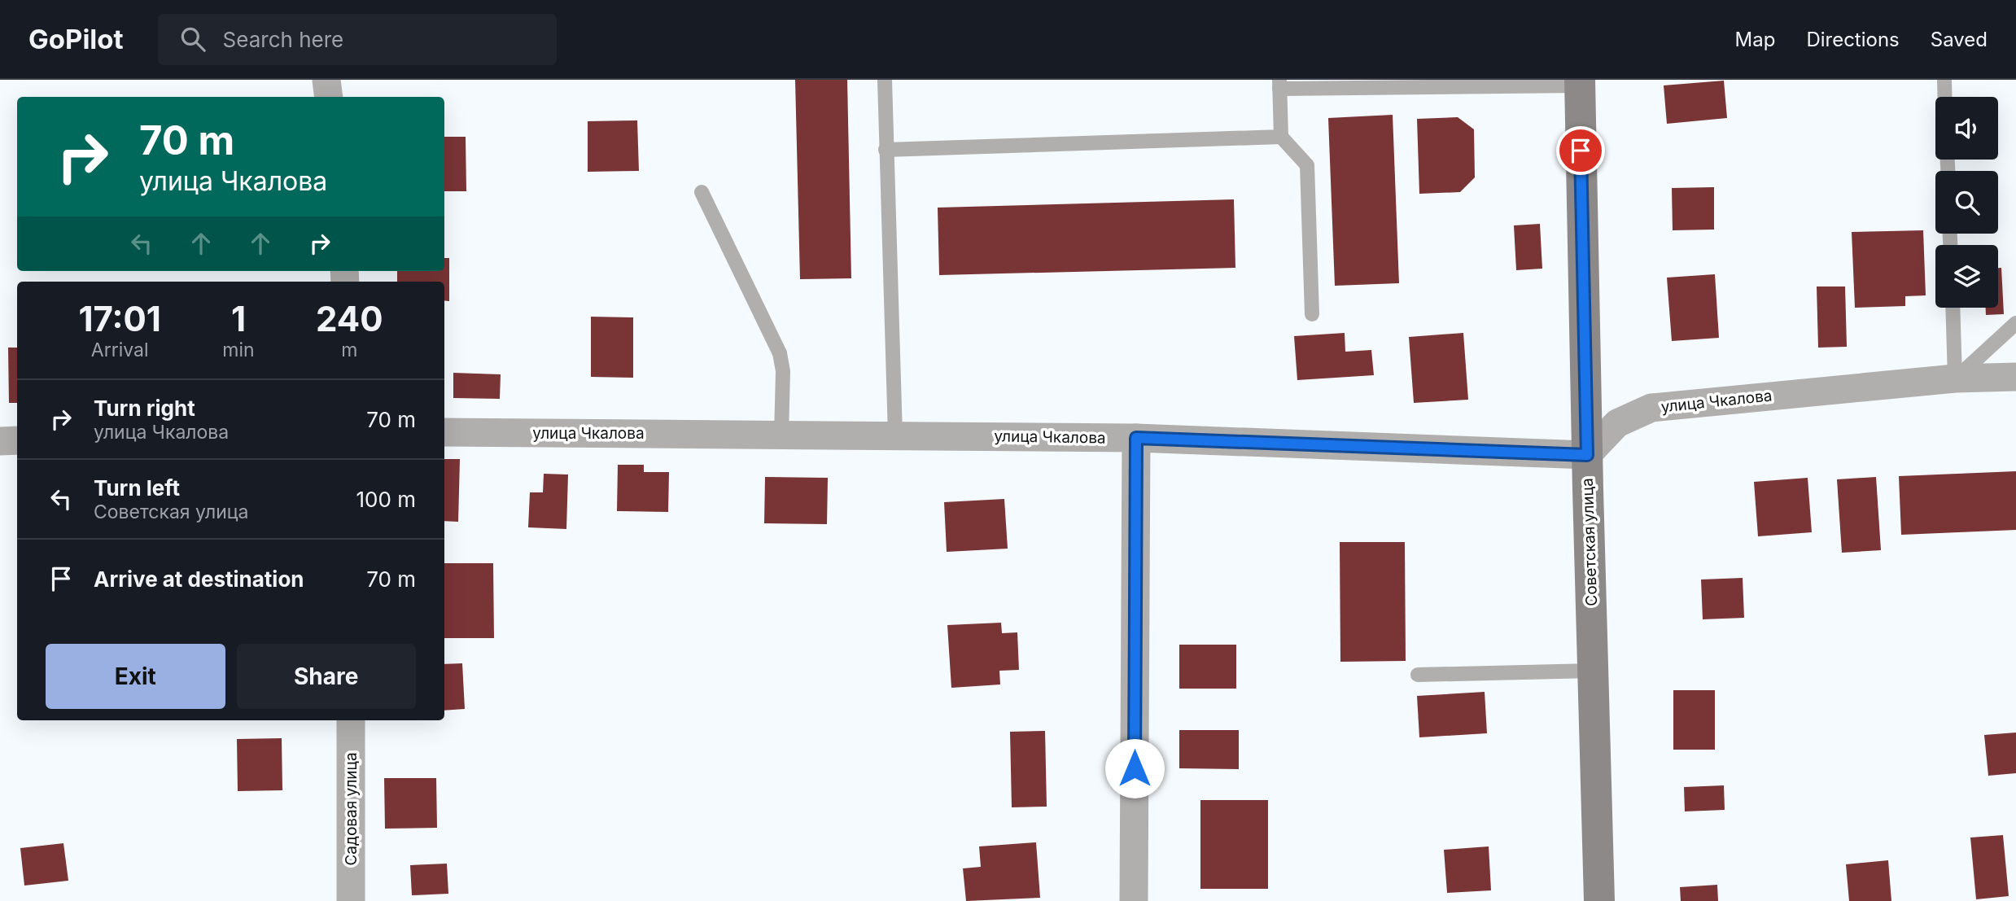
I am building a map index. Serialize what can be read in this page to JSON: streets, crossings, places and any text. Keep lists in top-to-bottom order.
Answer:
{
  "streets": {
    "street": ["улица Чкалова", "Советская улица", "Садовая улица"]
  },
  "crossings": [
    ["улица Чкалова", "Советская улица"]
  ],
  "page": {
    "header": "GoPilot",
    "search": "Search here",
    "nav": ["Map", "Directions", "Saved"],
    "turn": ["70 m", "улица Чкалова"],
    "eta": [
      "17:01",
      "Arrival",
      "1",
      "min",
      "240",
      "m"
    ],
    "list": [
      {
        "name": "Turn right",
        "note": "улица Чкалова",
        "value": "70 m"
      },
      {
        "name": "Turn left",
        "note": "Советская улица",
        "value": "100 m"
      },
      {
        "name": "Arrive at destination",
        "value": "70 m"
      }
    ],
    "buttons": ["Exit", "Share"]
  }
}
